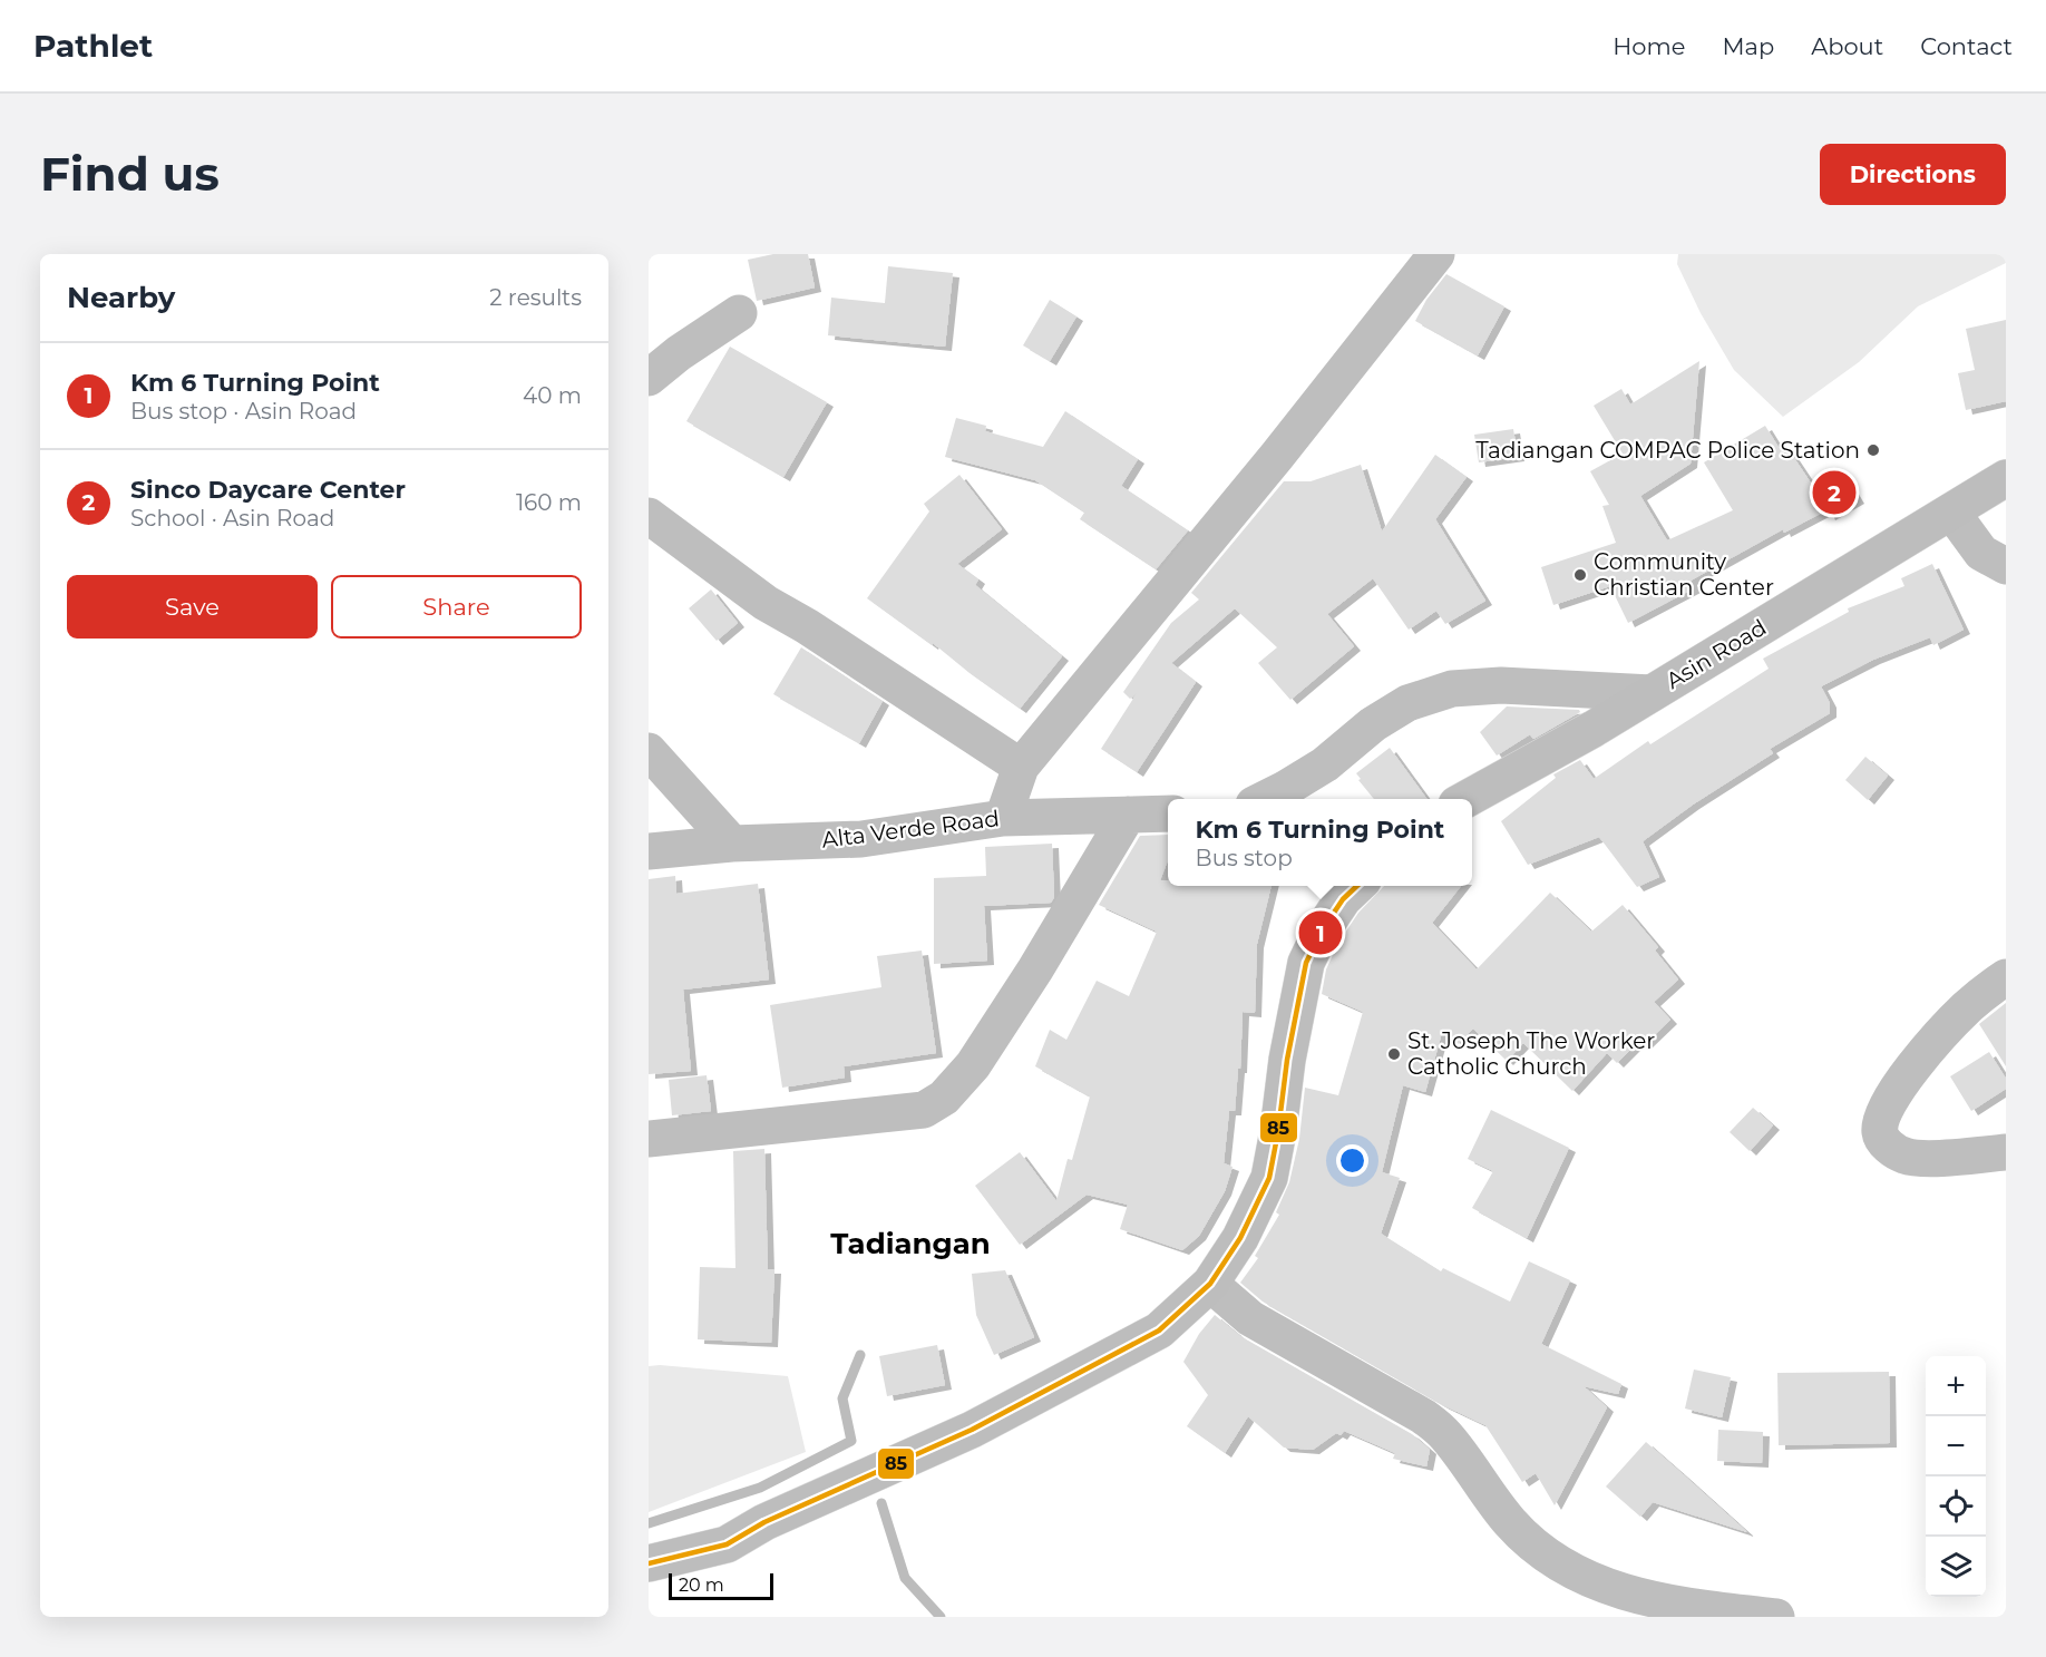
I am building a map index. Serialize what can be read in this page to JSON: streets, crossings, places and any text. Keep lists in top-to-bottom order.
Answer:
{
  "streets": {
    "main road": ["Asin Road"],
    "street": ["Alta Verde Road"]
  },
  "districts": ["Tadiangan"],
  "places": ["Tadiangan COMPAC Police Station", "Community Christian Center", "St. Joseph The Worker Catholic Church"],
  "lines": ["transit line 85"],
  "scale_bar": "20 m",
  "page": {
    "header": "Pathlet",
    "nav": [
      "Home",
      "Map",
      "About",
      "Contact"
    ],
    "buttons": [
      "Directions",
      ["Save", "Share"]
    ],
    "title": "Find us",
    "heading": ["Nearby", "2 results"],
    "list": [
      {
        "mark": "1",
        "name": "Km 6 Turning Point",
        "note": "Bus stop · Asin Road",
        "value": "40 m"
      },
      {
        "mark": "2",
        "name": "Sinco Daycare Center",
        "note": "School · Asin Road",
        "value": "160 m"
      }
    ],
    "pins": ["2", "1"],
    "popup": ["Km 6 Turning Point", "Bus stop"],
    "map_buttons": ["+", "−"],
    "scale": "20 m"
  }
}
